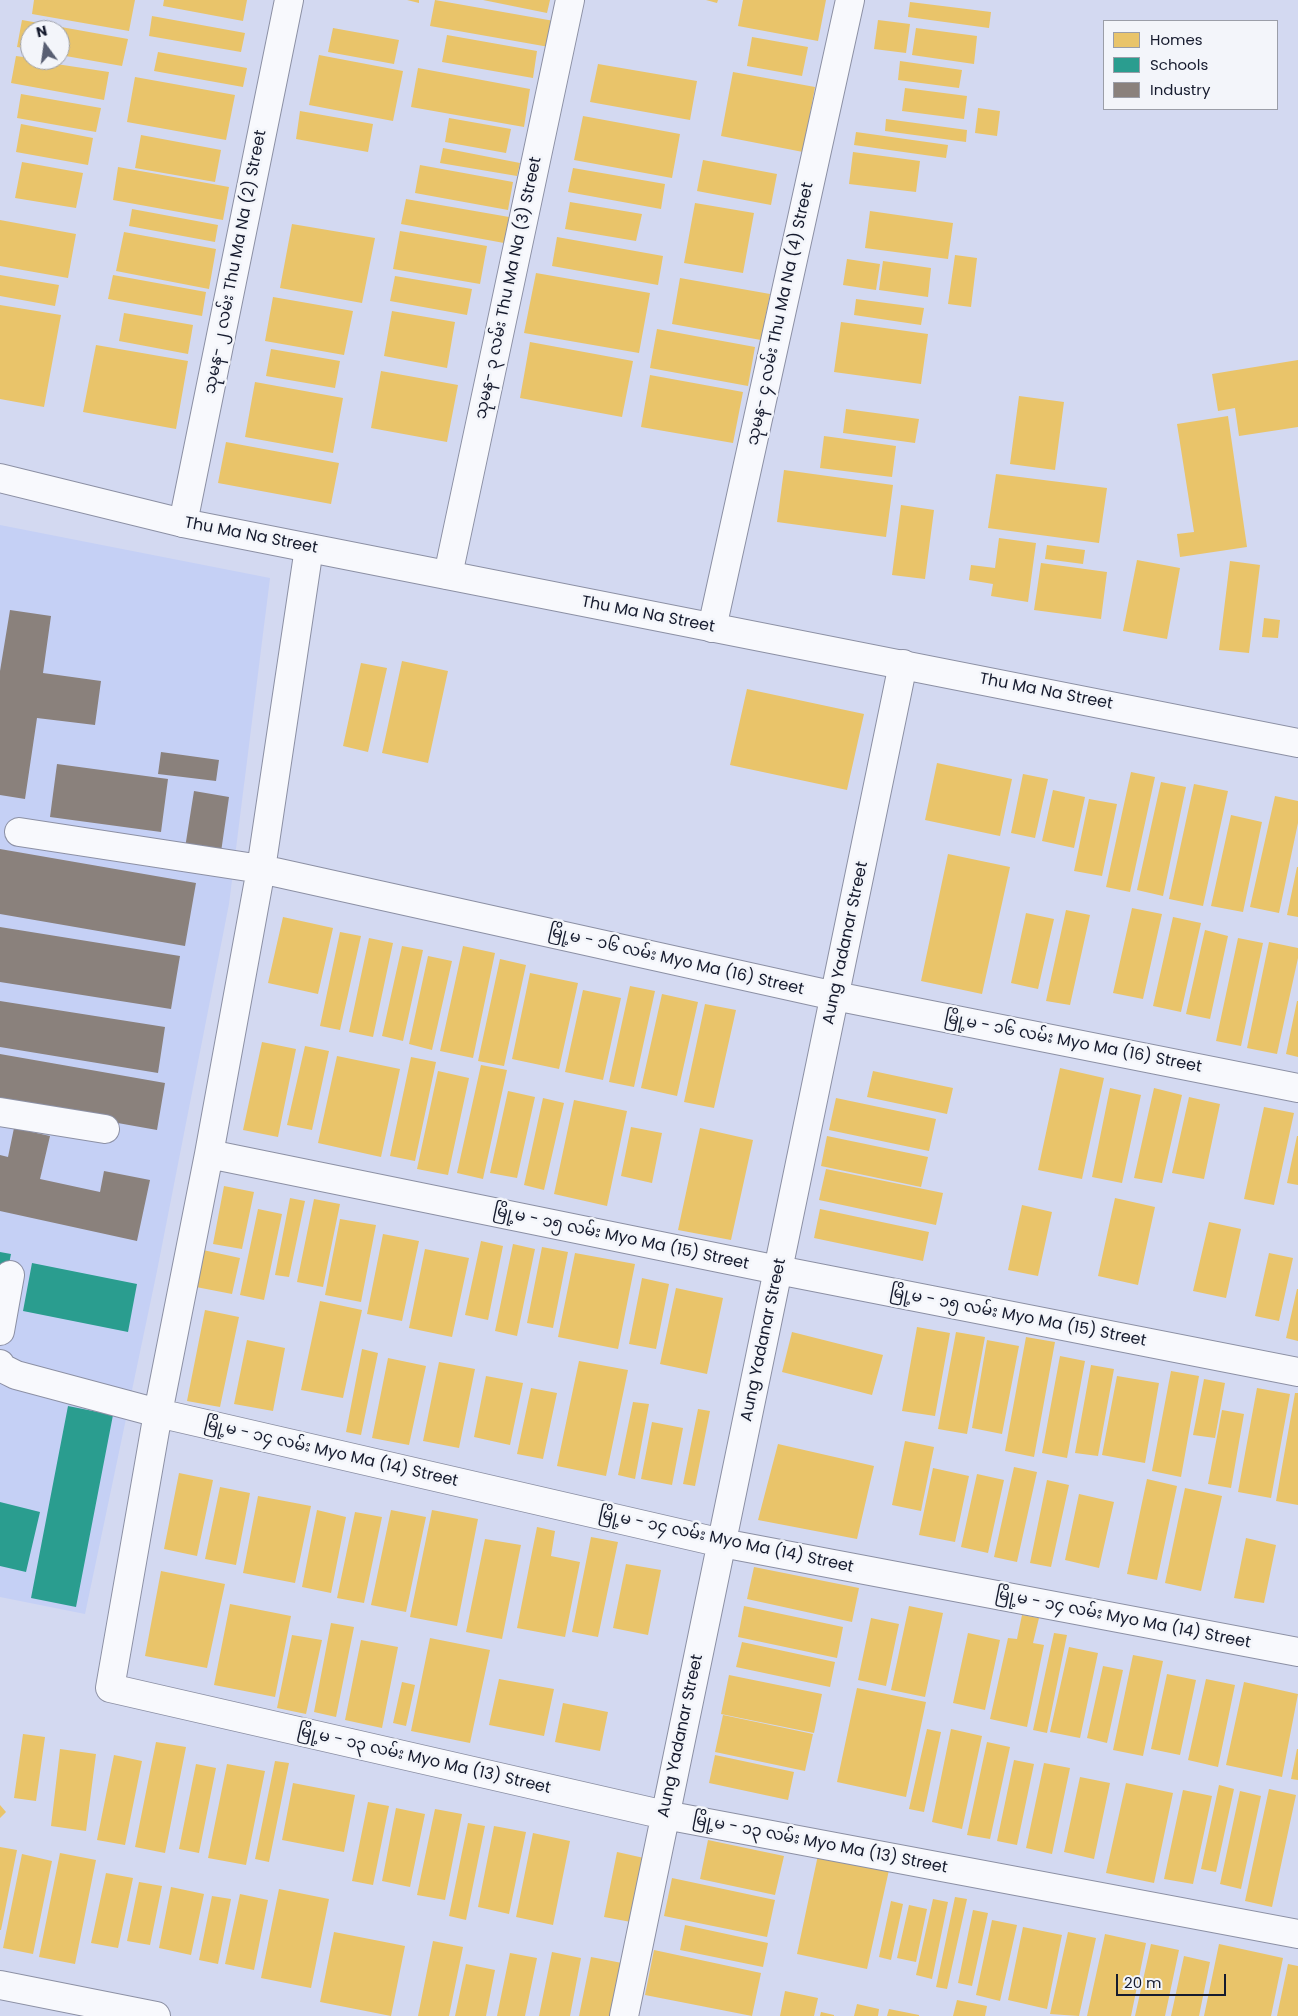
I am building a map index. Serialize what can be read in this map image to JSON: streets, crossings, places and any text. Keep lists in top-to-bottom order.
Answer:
{
  "streets": {
    "street": [
      "သုမန- ၂ လမ်း Thu Ma Na (2) Street",
      "သုမန- ၃ လမ်း Thu Ma Na (3) Street",
      "သုမန- ၄ လမ်း Thu Ma Na (4) Street",
      "Thu Ma Na Street",
      "Aung Yadanar Street",
      "မြို့မ - ၁၆ လမ်း Myo Ma (16) Street",
      "မြို့မ - ၁၅ လမ်း Myo Ma (15) Street",
      "မြို့မ - ၁၄ လမ်း Myo Ma (14) Street",
      "မြို့မ - ၁၃ လမ်း Myo Ma (13) Street"
    ]
  },
  "crossings": [
    ["သုမန- ၂ လမ်း Thu Ma Na (2) Street", "Thu Ma Na Street"],
    ["သုမန- ၃ လမ်း Thu Ma Na (3) Street", "Thu Ma Na Street"],
    ["သုမန- ၄ လမ်း Thu Ma Na (4) Street", "Thu Ma Na Street"],
    ["Thu Ma Na Street", "Aung Yadanar Street"],
    ["Aung Yadanar Street", "မြို့မ - ၁၆ လမ်း Myo Ma (16) Street"],
    ["Aung Yadanar Street", "မြို့မ - ၁၅ လမ်း Myo Ma (15) Street"],
    ["Aung Yadanar Street", "မြို့မ - ၁၄ လမ်း Myo Ma (14) Street"],
    ["Aung Yadanar Street", "မြို့မ - ၁၃ လမ်း Myo Ma (13) Street"],
    ["မြို့မ - ၁၄ လမ်း Myo Ma (14) Street", "မြို့မ - ၁၃ လမ်း Myo Ma (13) Street"]
  ],
  "legend": ["Homes", "Schools", "Industry"],
  "scale_bar": "20 m",
  "north": "top"
}
